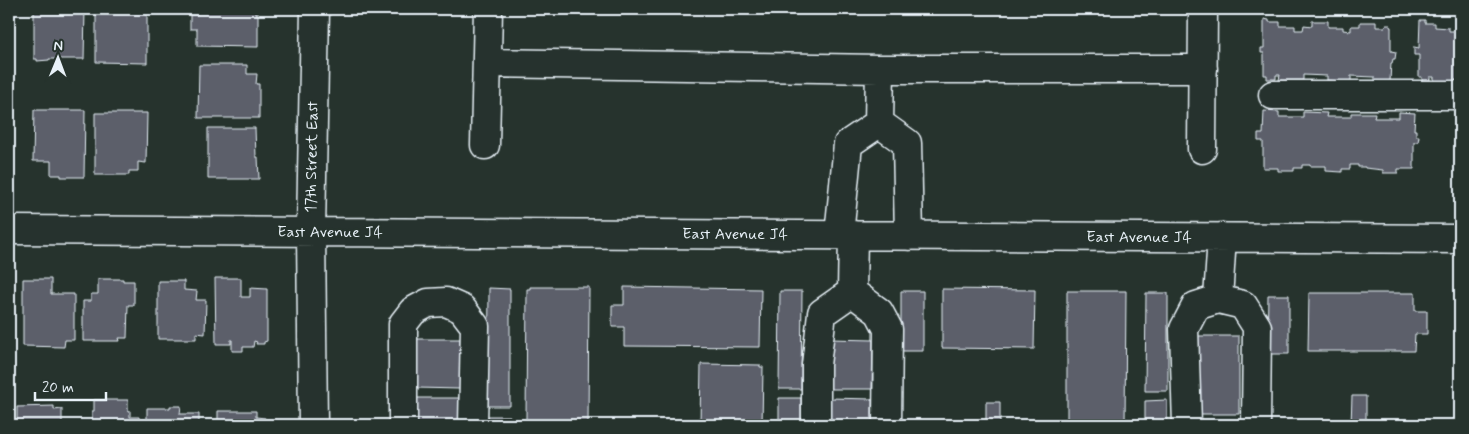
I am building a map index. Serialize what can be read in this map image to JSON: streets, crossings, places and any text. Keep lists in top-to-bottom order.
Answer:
{
  "streets": {
    "street": ["17th Street East", "East Avenue J4"]
  },
  "crossings": [
    ["17th Street East", "East Avenue J4"]
  ],
  "scale_bar": "20 m",
  "north": "top"
}
